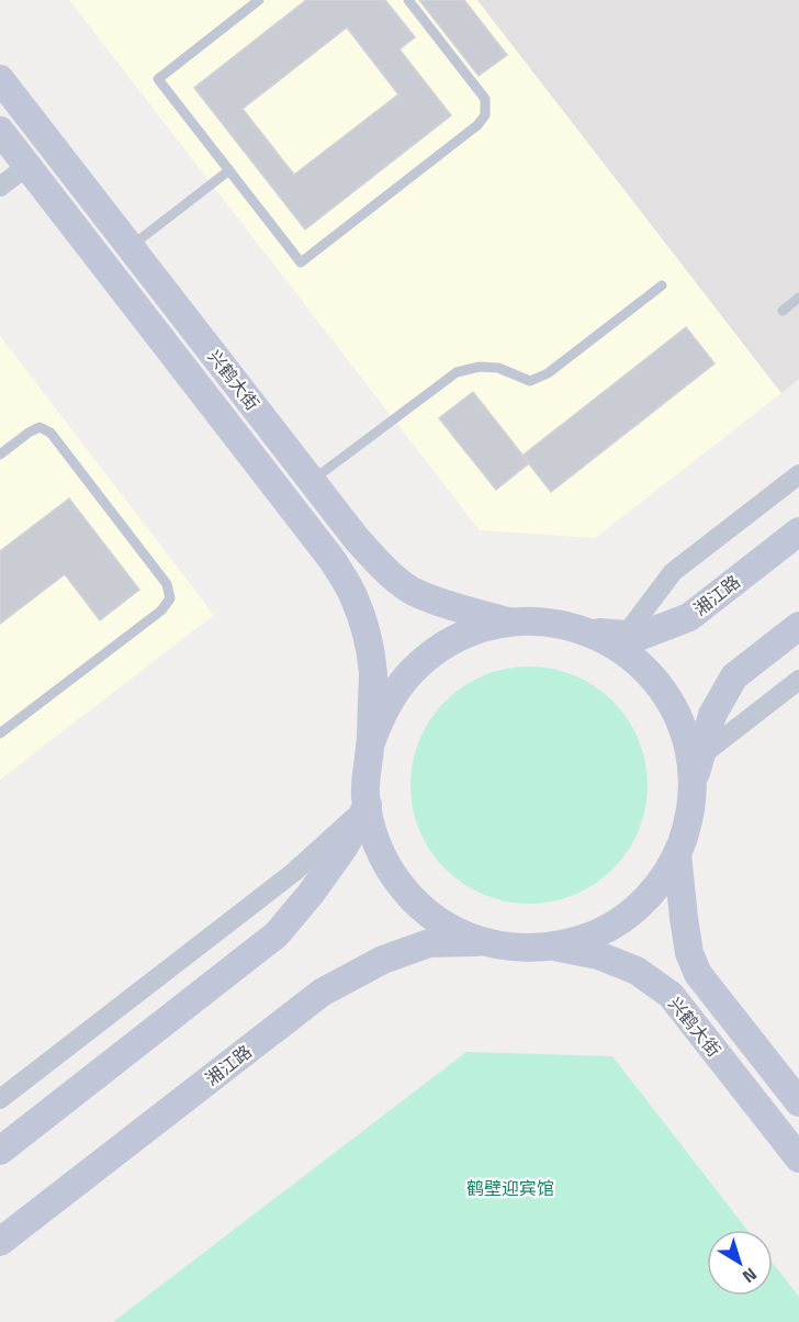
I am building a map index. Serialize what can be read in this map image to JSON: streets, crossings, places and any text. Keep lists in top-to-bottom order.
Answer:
{
  "streets": {
    "main road": ["兴鹤大街", "湘江路"]
  },
  "parks": ["鹤壁迎宾馆"],
  "north": "bottom right"
}
